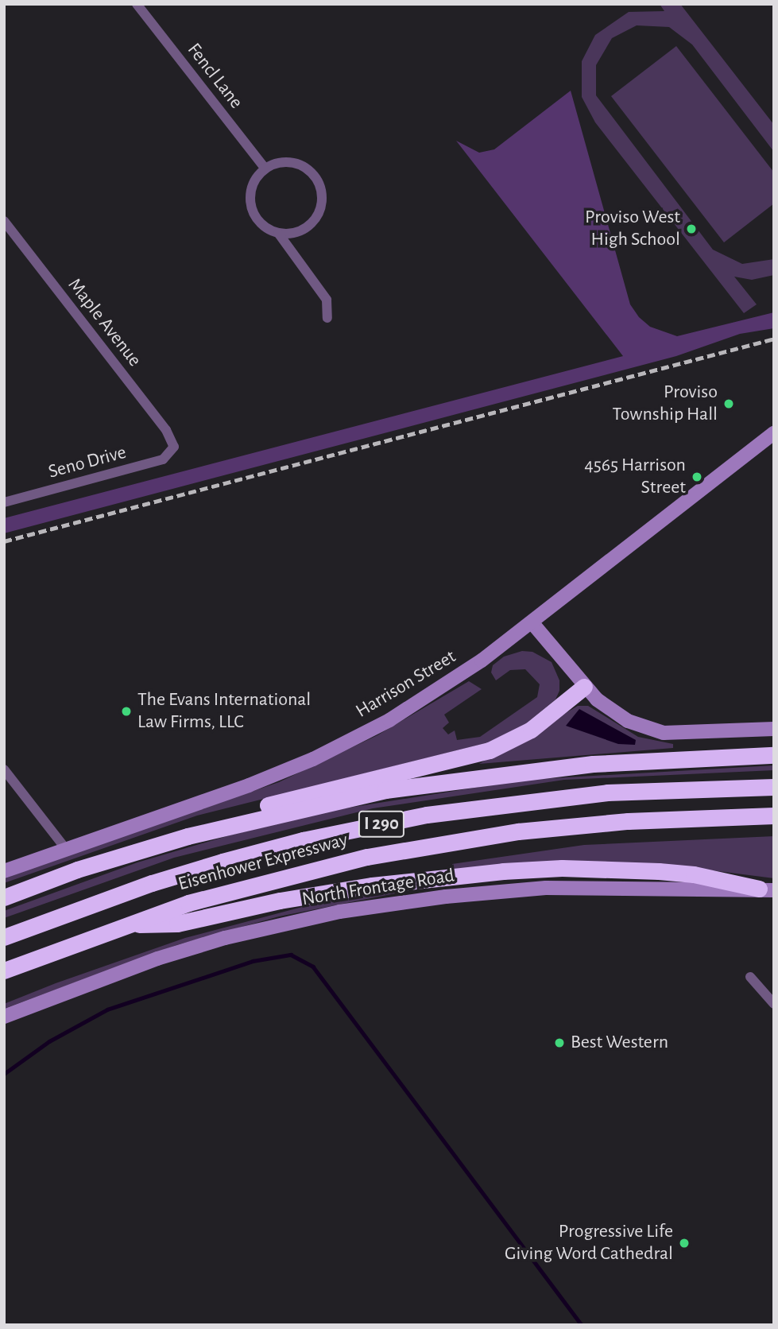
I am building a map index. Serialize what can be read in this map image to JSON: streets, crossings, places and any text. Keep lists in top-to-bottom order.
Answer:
{
  "streets": {
    "highway": ["I 290", "Eisenhower Expressway"],
    "main road": ["Harrison Street", "North Frontage Road"],
    "street": ["Fencl Lane", "Maple Avenue", "Seno Drive"]
  },
  "crossings": [
    ["Maple Avenue", "Seno Drive"]
  ],
  "places": [
    "Proviso West High School",
    "Proviso Township Hall",
    "4565 Harrison Street",
    "The Evans International Law Firms, LLC",
    "Best Western",
    "Progressive Life Giving Word Cathedral"
  ]
}
